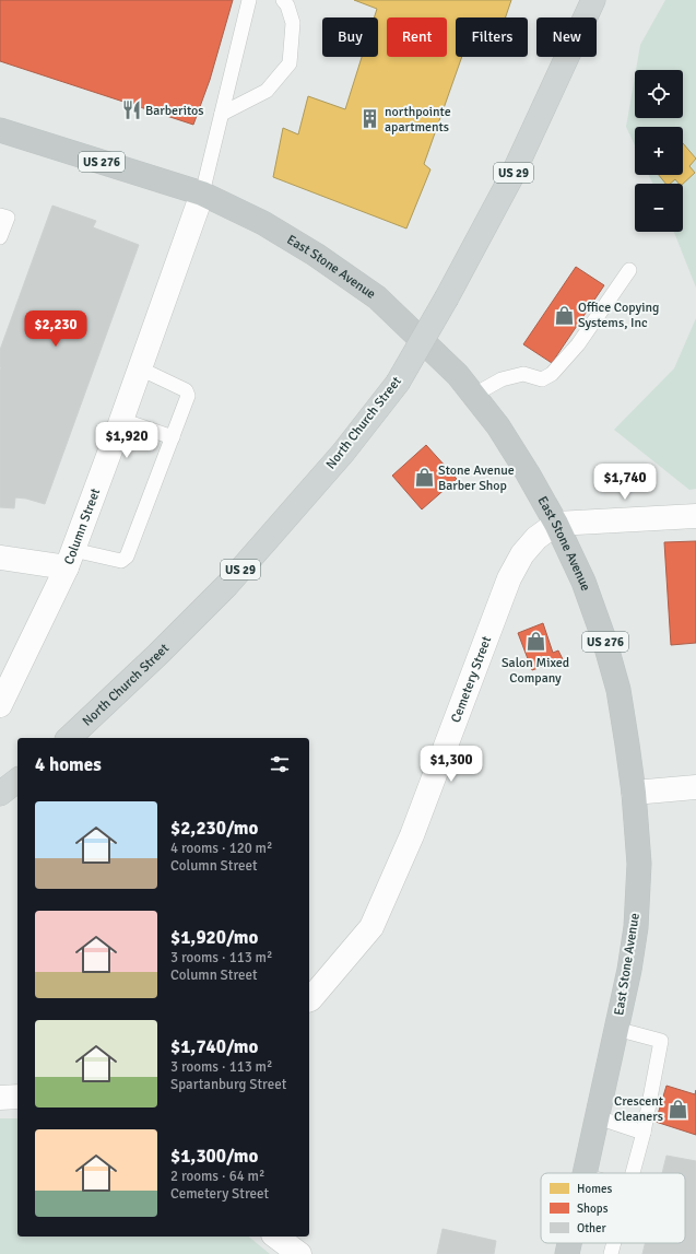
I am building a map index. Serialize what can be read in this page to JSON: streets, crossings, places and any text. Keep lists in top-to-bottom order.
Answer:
{
  "streets": {
    "highway": ["US 276", "East Stone Avenue"],
    "main road": ["US 29", "North Church Street"],
    "street": ["Column Street", "Cemetery Street"]
  },
  "crossings": [
    ["East Stone Avenue", "Column Street"],
    ["East Stone Avenue", "Cemetery Street"]
  ],
  "places": {
    "restaurant": ["Barberitos"],
    "building": ["northpointe apartments"],
    "shop": [
      "Office Copying Systems, Inc",
      "Stone Avenue Barber Shop",
      "Salon Mixed Company",
      "Crescent Cleaners"
    ]
  },
  "legend": ["Homes", "Shops", "Other"],
  "page": {
    "chip": [
      "Buy",
      "Rent",
      "Filters",
      "New"
    ],
    "map_buttons": ["+", "−"],
    "price": [
      "$2,230",
      "$1,920",
      "$1,740",
      "$1,300"
    ],
    "heading": "4 homes",
    "list": [
      {
        "name": "$2,230/mo",
        "note": "4 rooms · 120 m² · Column Street"
      },
      {
        "name": "$1,920/mo",
        "note": "3 rooms · 113 m² · Column Street"
      },
      {
        "name": "$1,740/mo",
        "note": "3 rooms · 113 m² · Spartanburg Street"
      },
      {
        "name": "$1,300/mo",
        "note": "2 rooms · 64 m² · Cemetery Street"
      }
    ]
  }
}
